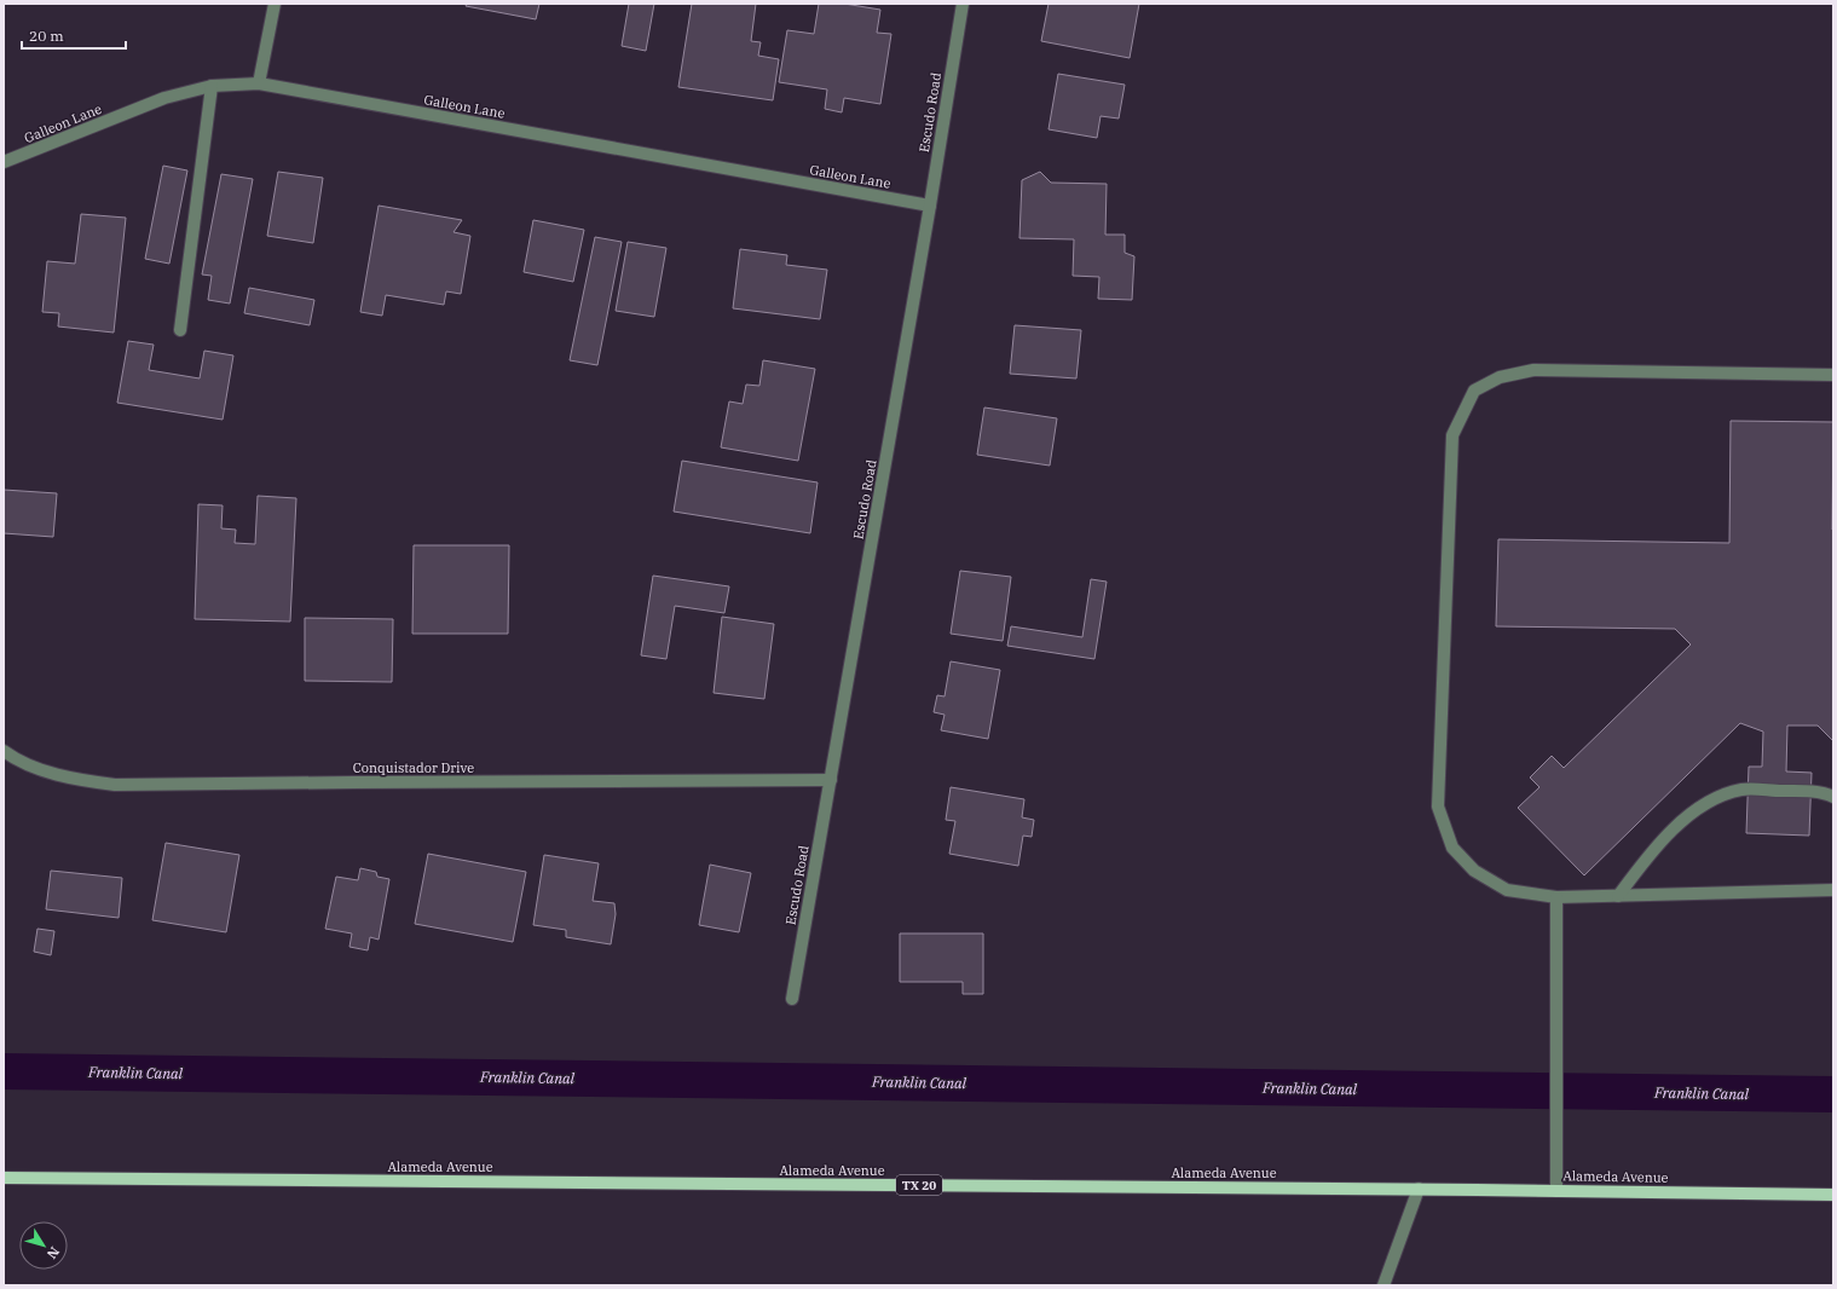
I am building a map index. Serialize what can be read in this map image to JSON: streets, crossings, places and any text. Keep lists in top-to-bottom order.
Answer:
{
  "streets": {
    "main road": ["Alameda Avenue", "TX 20"],
    "street": ["Galleon Lane", "Escudo Road", "Conquistador Drive"]
  },
  "crossings": [
    ["Galleon Lane", "Escudo Road"],
    ["Escudo Road", "Conquistador Drive"]
  ],
  "water": ["Franklin Canal"],
  "scale_bar": "20 m",
  "north": "bottom right"
}
